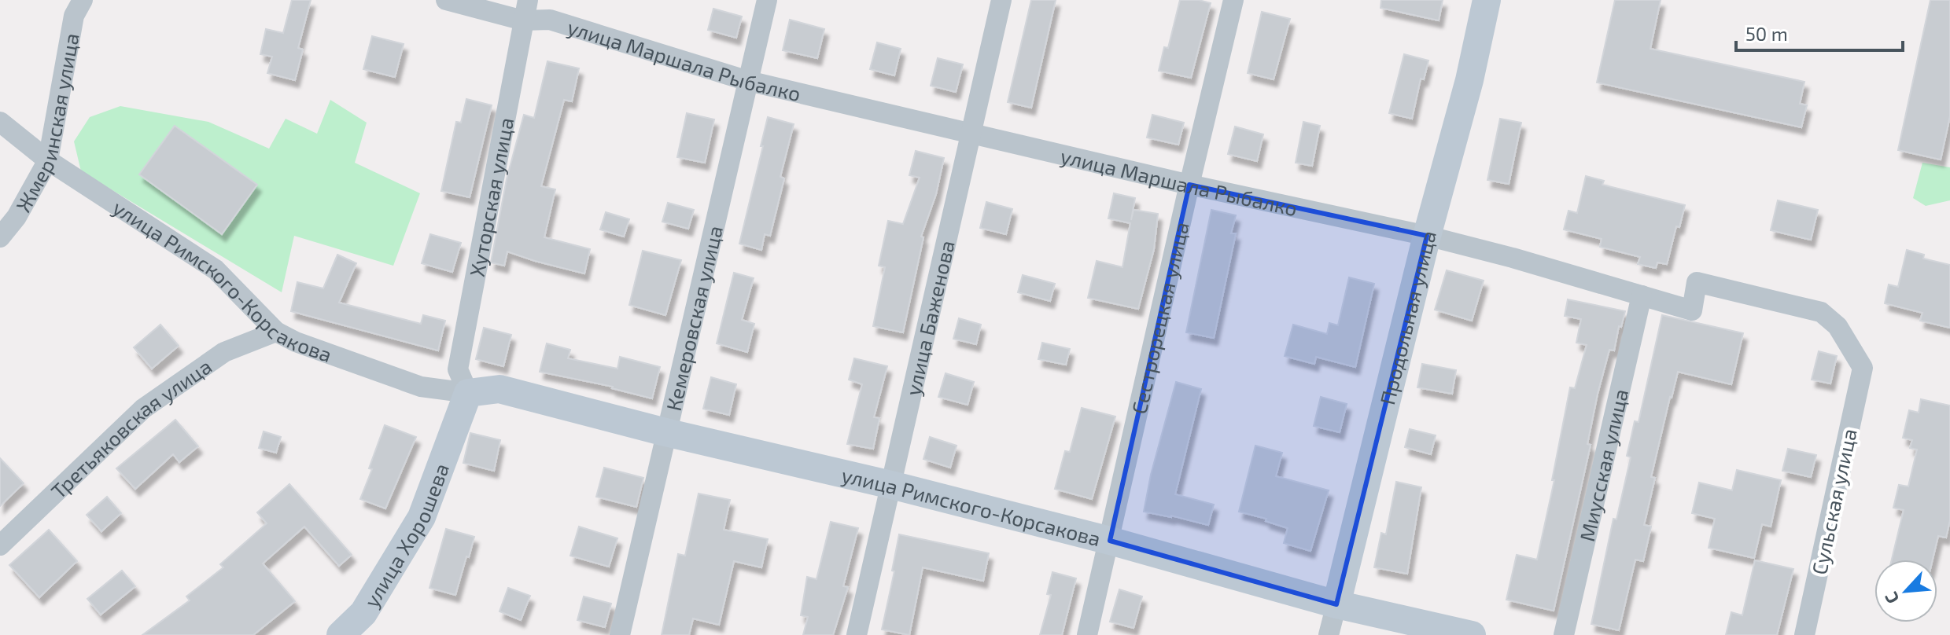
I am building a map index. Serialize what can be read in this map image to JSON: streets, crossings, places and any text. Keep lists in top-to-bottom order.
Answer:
{
  "streets": {
    "main road": ["улица Римского-Корсакова", "Продольная улица", "улица Хорошева"],
    "street": [
      "улица Маршала Рыбалко",
      "Жмеринская улица",
      "Хуторская улица",
      "Кемеровская улица",
      "улица Баженова",
      "Сестрорецкая улица",
      "Третьяковская улица",
      "Миусская улица",
      "Сульская улица"
    ]
  },
  "crossings": [
    ["улица Маршала Рыбалко", "Хуторская улица"],
    ["улица Маршала Рыбалко", "Кемеровская улица"],
    ["улица Маршала Рыбалко", "улица Баженова"],
    ["улица Маршала Рыбалко", "Сестрорецкая улица"],
    ["улица Маршала Рыбалко", "Продольная улица"],
    ["улица Маршала Рыбалко", "Миусская улица"],
    ["улица Маршала Рыбалко", "Сульская улица"],
    ["Жмеринская улица", "улица Римского-Корсакова"],
    ["Хуторская улица", "улица Римского-Корсакова"],
    ["Хуторская улица", "улица Хорошева"],
    ["улица Римского-Корсакова", "Кемеровская улица"],
    ["улица Римского-Корсакова", "улица Баженова"],
    ["улица Римского-Корсакова", "Сестрорецкая улица"],
    ["улица Римского-Корсакова", "Продольная улица"],
    ["улица Римского-Корсакова", "Третьяковская улица"],
    ["улица Римского-Корсакова", "улица Хорошева"]
  ],
  "scale_bar": "50 m",
  "north": "bottom left"
}
